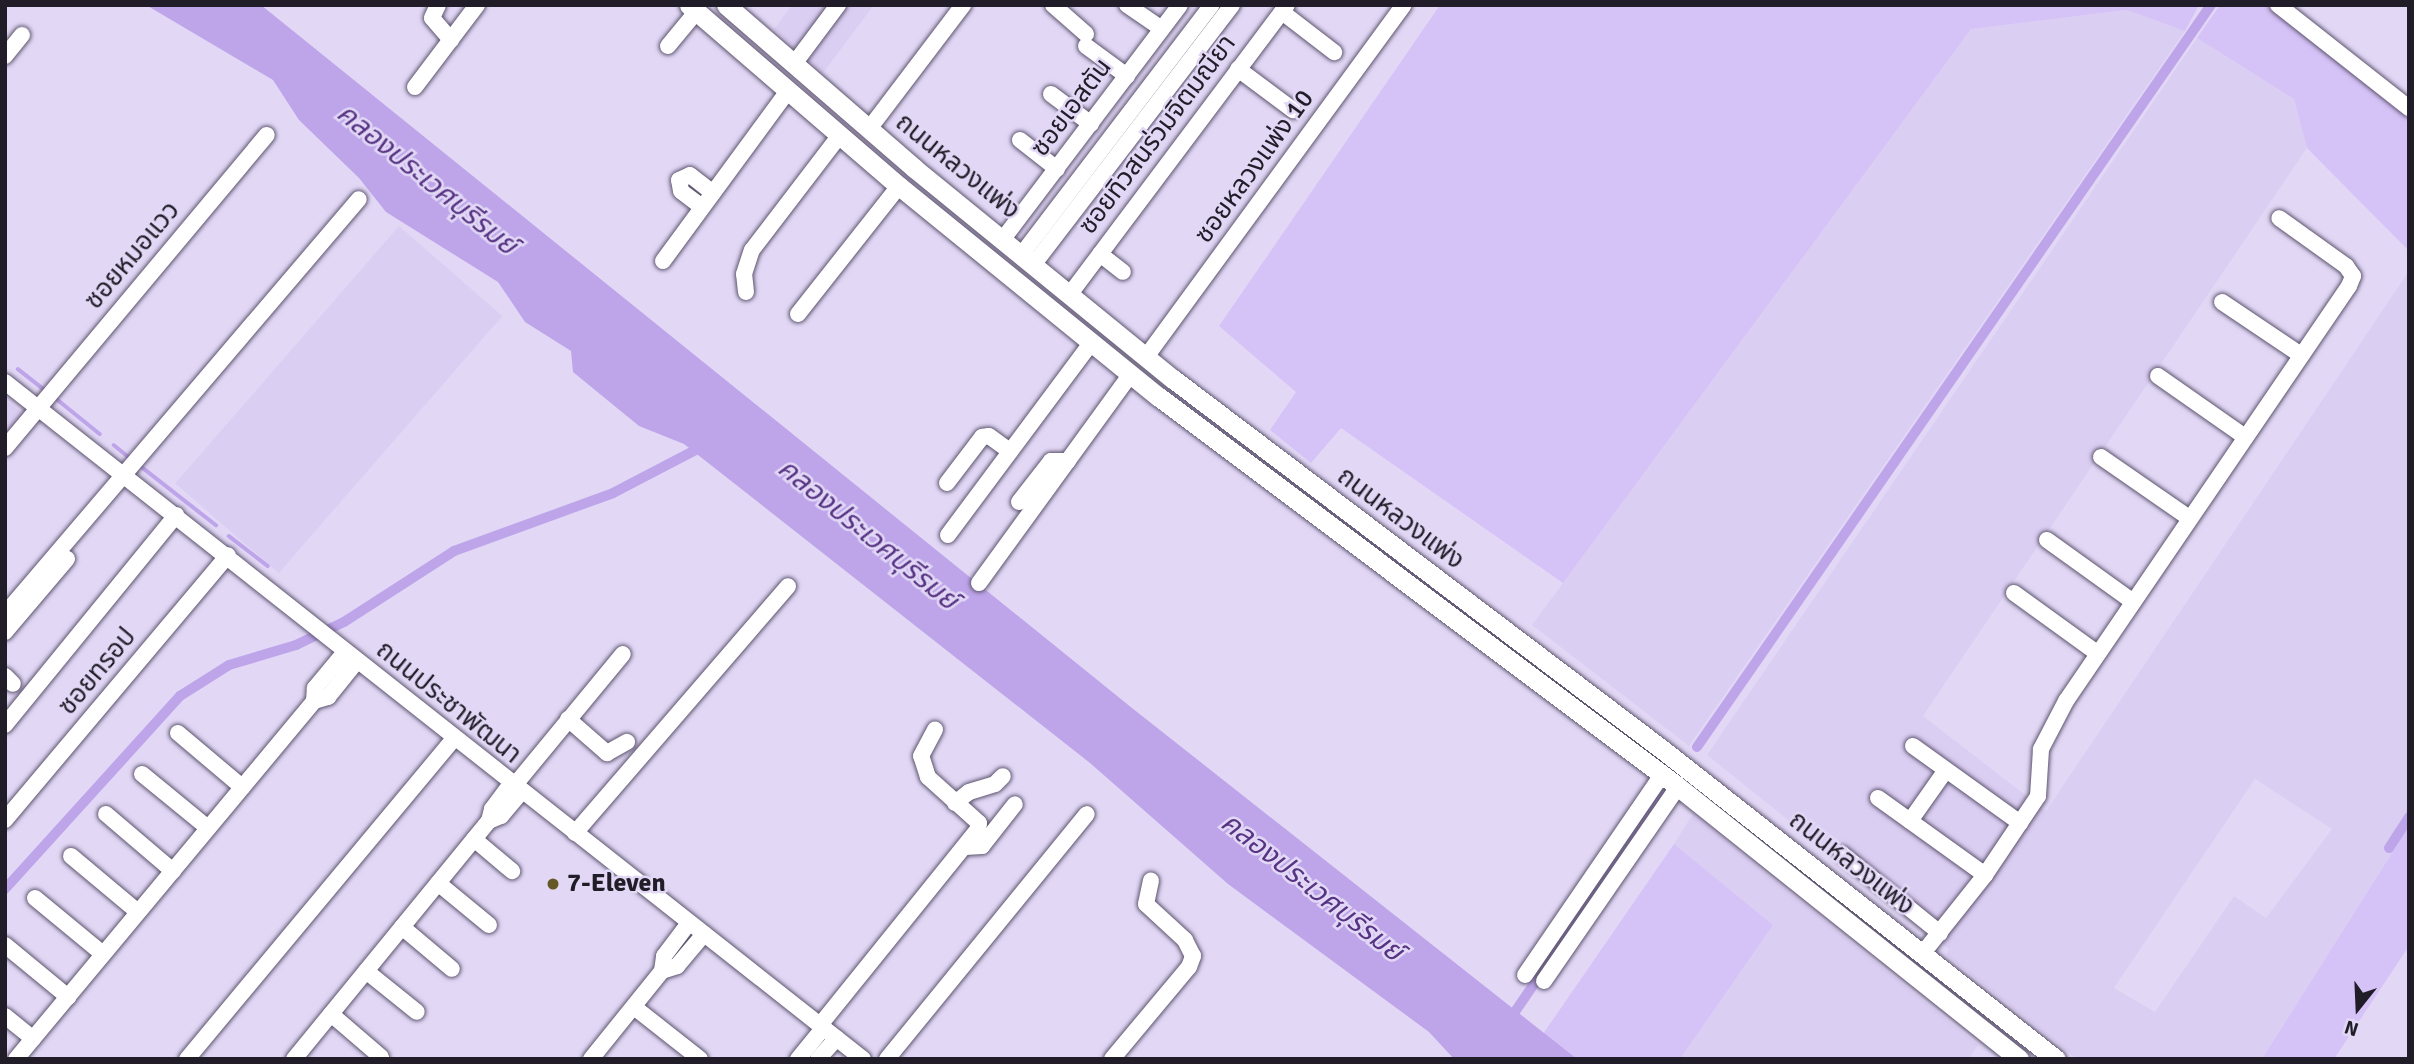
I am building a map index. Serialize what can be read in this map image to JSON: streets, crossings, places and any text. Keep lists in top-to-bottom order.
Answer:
{
  "streets": {
    "main road": ["ถนนหลวงแพ่ง"],
    "street": [
      "ซอยเอสตัน",
      "ซอยทิวสนร่วมจิตมณียา",
      "ซอยหลวงแพ่ง 10",
      "ซอยหมอแวว",
      "ซอยทรอป",
      "ถนนประชาพัฒนา"
    ]
  },
  "crossings": [
    ["ซอยเอสตัน", "ถนนหลวงแพ่ง"],
    ["ซอยทิวสนร่วมจิตมณียา", "ถนนหลวงแพ่ง"],
    ["ถนนหลวงแพ่ง", "ซอยหลวงแพ่ง 10"],
    ["ซอยหมอแวว", "ถนนประชาพัฒนา"],
    ["ซอยทรอป", "ถนนประชาพัฒนา"]
  ],
  "water": ["คลองประเวศบุรีรมย์"],
  "places": ["7-Eleven"],
  "north": "bottom"
}
